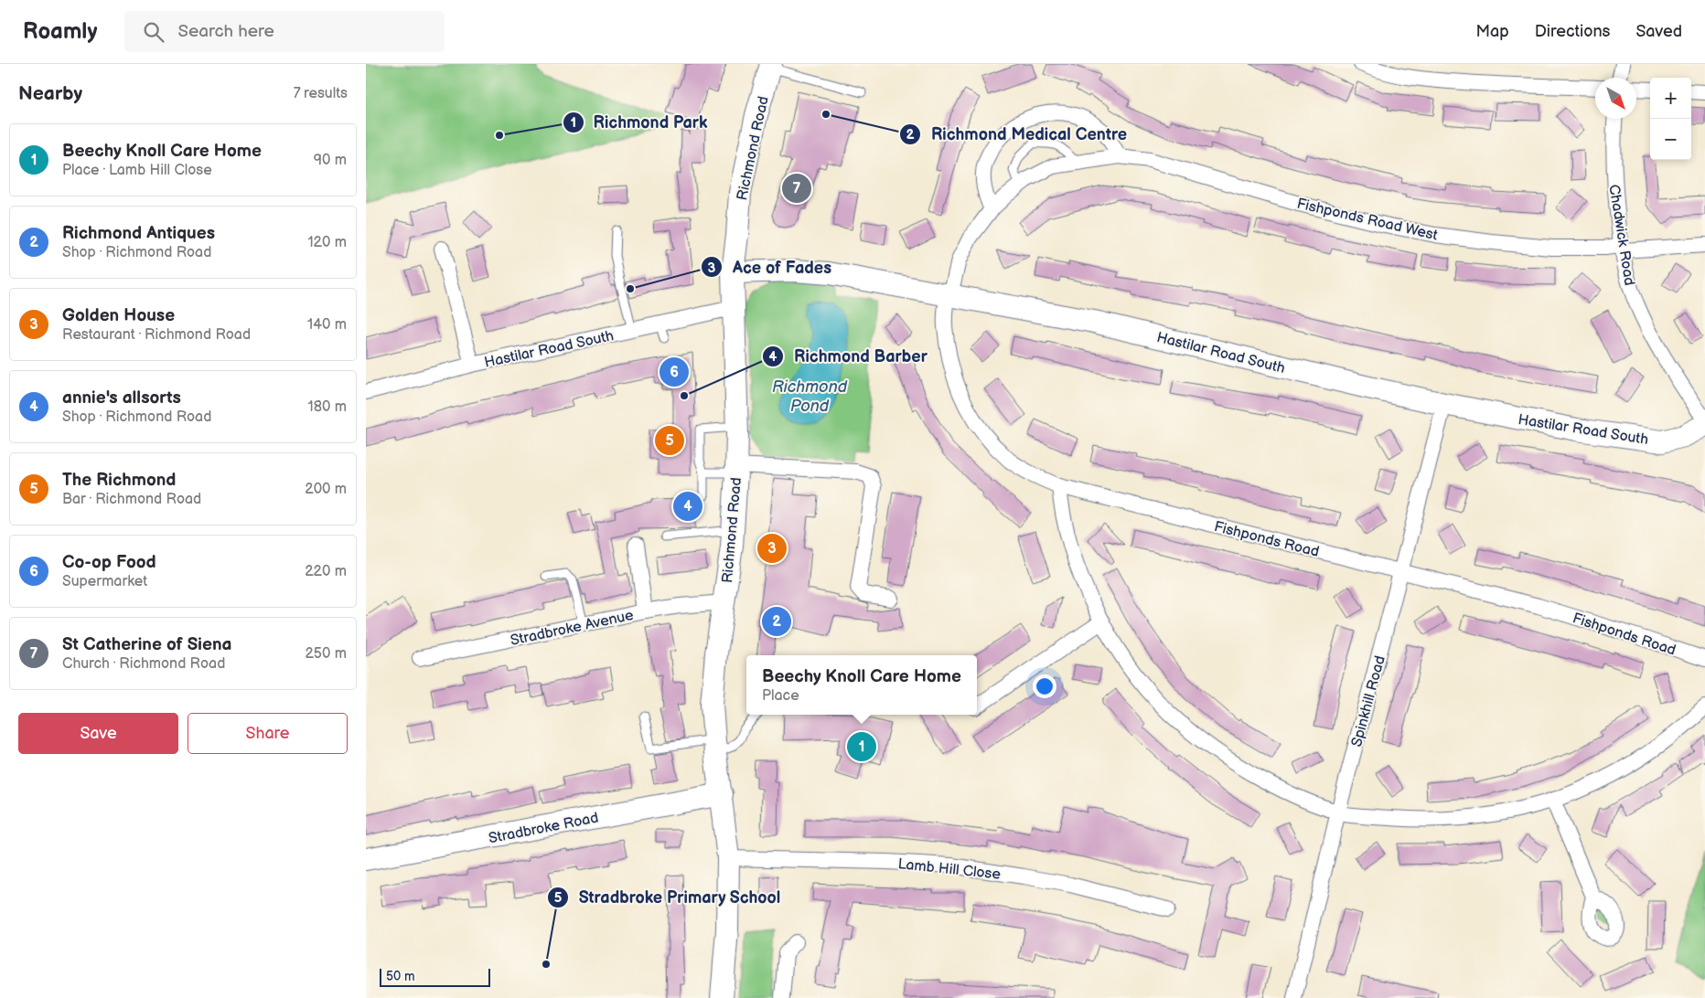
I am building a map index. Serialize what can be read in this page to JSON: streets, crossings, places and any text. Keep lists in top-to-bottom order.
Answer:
{
  "streets": {
    "street": [
      "Richmond Road",
      "Fishponds Road West",
      "Chadwick Road",
      "Hastilar Road South",
      "Fishponds Road",
      "Stradbroke Avenue",
      "Spinkhill Road",
      "Stradbroke Road",
      "Lamb Hill Close"
    ]
  },
  "crossings": [
    ["Richmond Road", "Hastilar Road South"],
    ["Richmond Road", "Stradbroke Avenue"],
    ["Richmond Road", "Stradbroke Road"],
    ["Richmond Road", "Lamb Hill Close"],
    ["Fishponds Road West", "Chadwick Road"],
    ["Fishponds Road West", "Hastilar Road South"],
    ["Fishponds Road West", "Fishponds Road"],
    ["Hastilar Road South", "Fishponds Road"],
    ["Hastilar Road South", "Spinkhill Road"],
    ["Fishponds Road", "Spinkhill Road"]
  ],
  "water": ["Richmond Pond"],
  "places": [
    "Richmond Medical Centre",
    "Richmond Park",
    "Ace of Fades",
    "Richmond Barber",
    "Stradbroke Primary School"
  ],
  "scale_bar": "50 m",
  "north": "bottom right",
  "page": {
    "header": "Roamly",
    "search": "Search here",
    "nav": ["Map", "Directions", "Saved"],
    "heading": ["Nearby", "7 results"],
    "map_buttons": ["+", "−"],
    "list": [
      {
        "mark": "1",
        "name": "Beechy Knoll Care Home",
        "note": "Place · Lamb Hill Close",
        "value": "90 m"
      },
      {
        "mark": "2",
        "name": "Richmond Antiques",
        "note": "Shop · Richmond Road",
        "value": "120 m"
      },
      {
        "mark": "3",
        "name": "Golden House",
        "note": "Restaurant · Richmond Road",
        "value": "140 m"
      },
      {
        "mark": "4",
        "name": "annie's allsorts",
        "note": "Shop · Richmond Road",
        "value": "180 m"
      },
      {
        "mark": "5",
        "name": "The Richmond",
        "note": "Bar · Richmond Road",
        "value": "200 m"
      },
      {
        "mark": "6",
        "name": "Co-op Food",
        "note": "Supermarket",
        "value": "220 m"
      },
      {
        "mark": "7",
        "name": "St Catherine of Siena",
        "note": "Church · Richmond Road",
        "value": "250 m"
      }
    ],
    "pins": [
      "7",
      "6",
      "5",
      "4",
      "3",
      "2",
      "1"
    ],
    "popup": ["Beechy Knoll Care Home", "Place"],
    "buttons": ["Save", "Share"],
    "scale": "50 m"
  }
}
